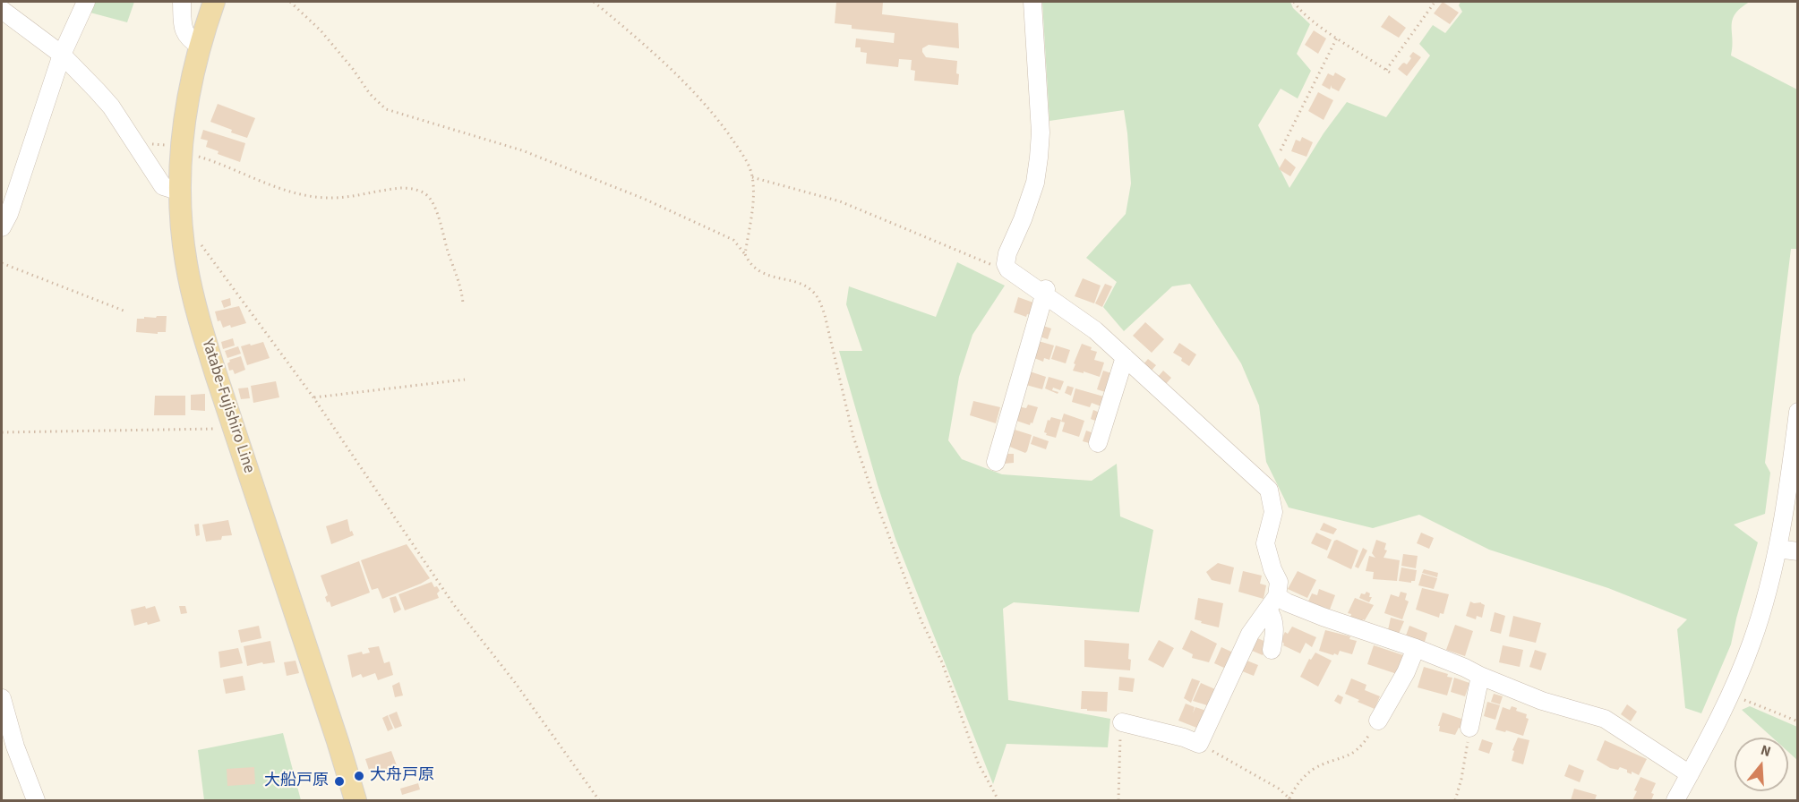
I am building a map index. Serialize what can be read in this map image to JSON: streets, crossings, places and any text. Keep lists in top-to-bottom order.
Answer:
{
  "streets": {
    "main road": ["Yatabe-Fujishiro Line"]
  },
  "places": ["大舟戸原", "大船戸原"],
  "north": "top"
}
